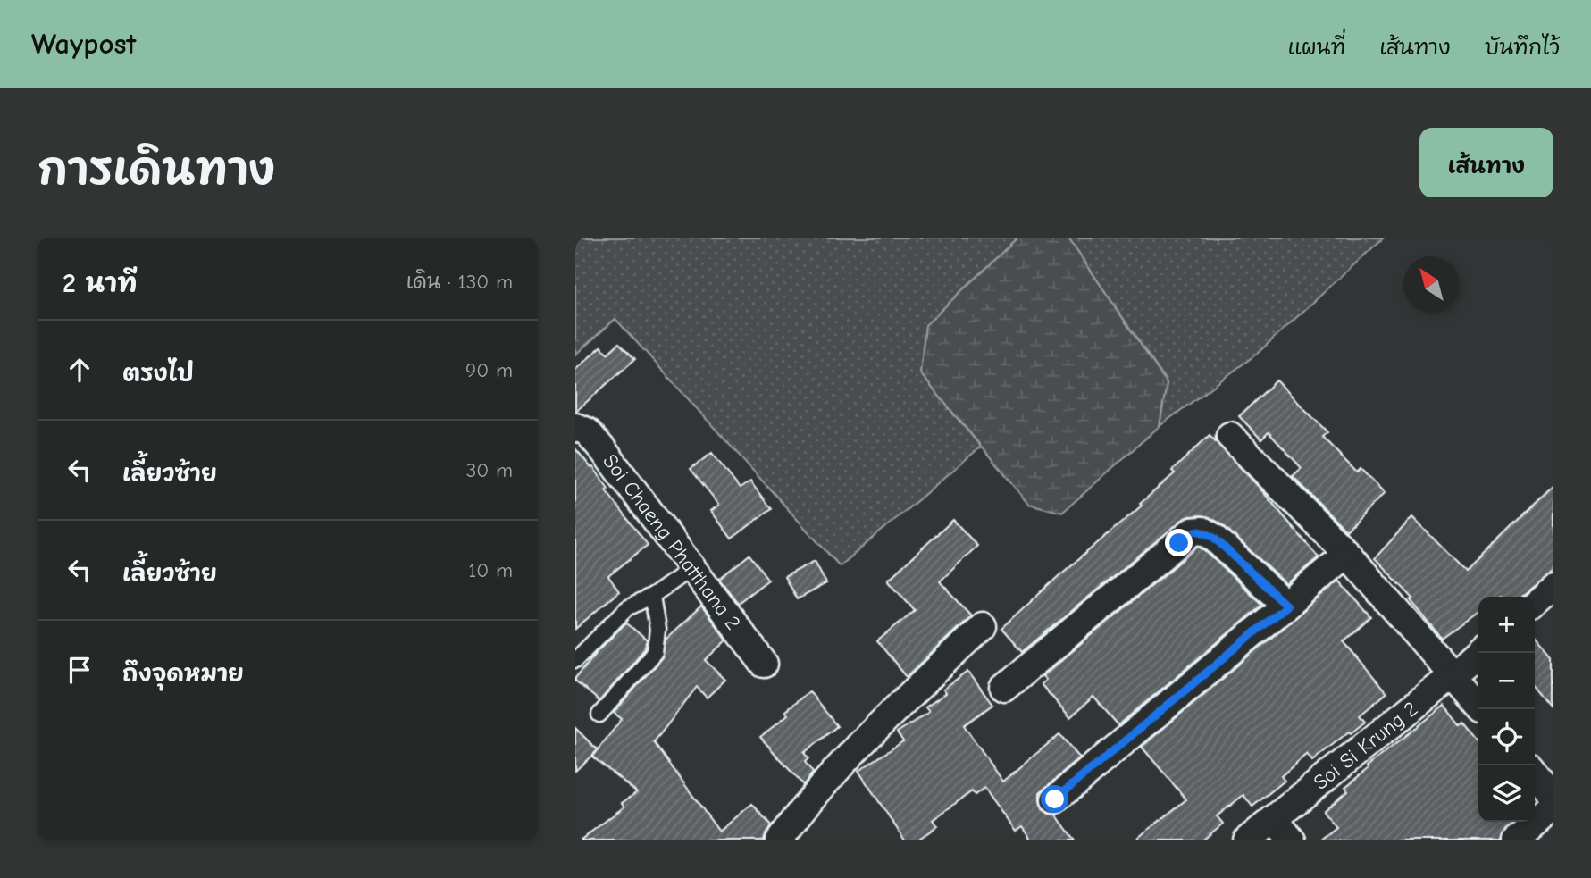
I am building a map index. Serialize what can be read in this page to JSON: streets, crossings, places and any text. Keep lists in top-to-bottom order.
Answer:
{
  "streets": {
    "street": ["Soi Chaeng Phatthana 2", "Soi Si Krung 2"]
  },
  "north": "top left",
  "page": {
    "header": "Waypost",
    "nav": ["แผนที่", "เส้นทาง", "บันทึกไว้"],
    "title": "การเดินทาง",
    "buttons": "เส้นทาง",
    "heading": ["2 นาที", "เดิน · 130 m"],
    "list": [
      ["ตรงไป", "90 m"],
      ["เลี้ยวซ้าย", "30 m"],
      ["เลี้ยวซ้าย", "10 m"],
      "ถึงจุดหมาย"
    ],
    "map_buttons": ["+", "−"]
  }
}
